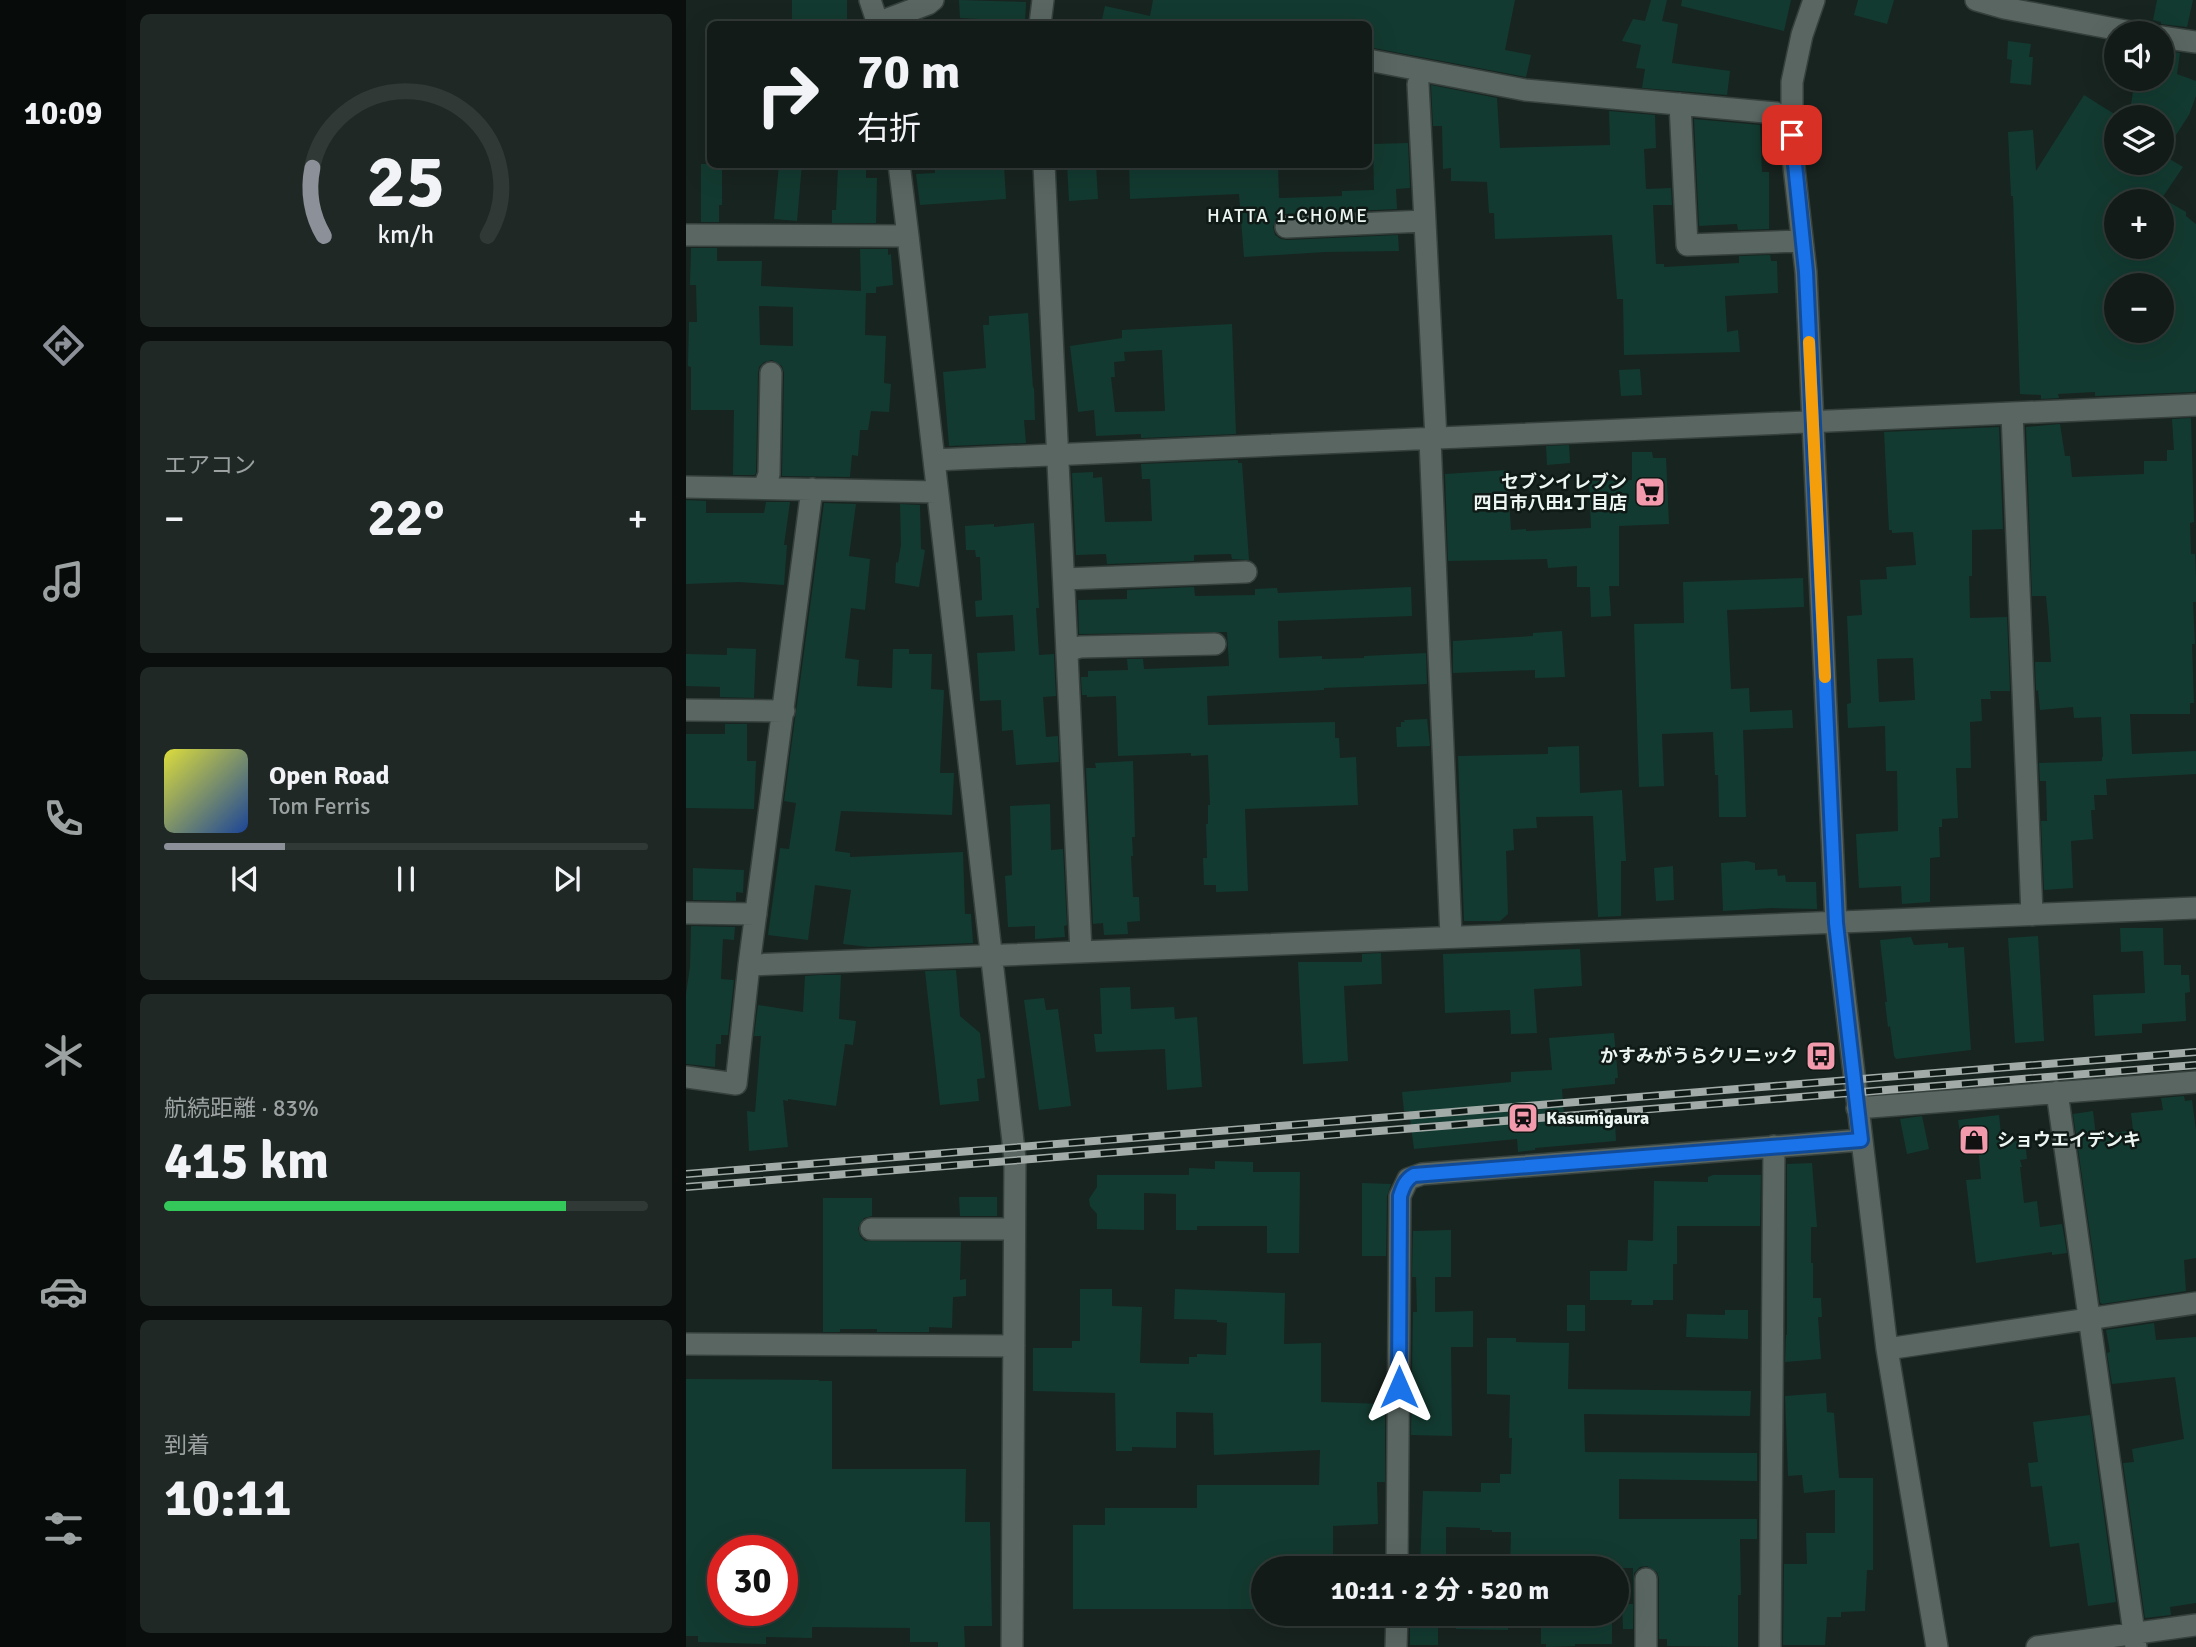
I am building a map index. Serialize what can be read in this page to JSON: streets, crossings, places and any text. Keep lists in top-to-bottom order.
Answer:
{
  "districts": ["HATTA 1-CHOME"],
  "places": {
    "supermarket": ["セブンイレブン 四日市八田1丁目店"],
    "bus stop": ["かすみがうらクリニック"],
    "station": ["Kasumigaura"],
    "shop": ["ショウエイデンキ"]
  },
  "page": {
    "tabs": "10:09",
    "map_buttons": ["+", "−"],
    "turn": ["70 m", "右折"],
    "tile": [
      "エアコン",
      ["航続距離 · 83%", "415 km"],
      ["到着", "10:11"]
    ],
    "heat": ["−", "22°", "+"],
    "song": ["Open Road", "Tom Ferris"],
    "limit": "30",
    "trip": "10:11 · 2 分 · 520 m",
    "gauge": ["25", "km/h"]
  }
}
